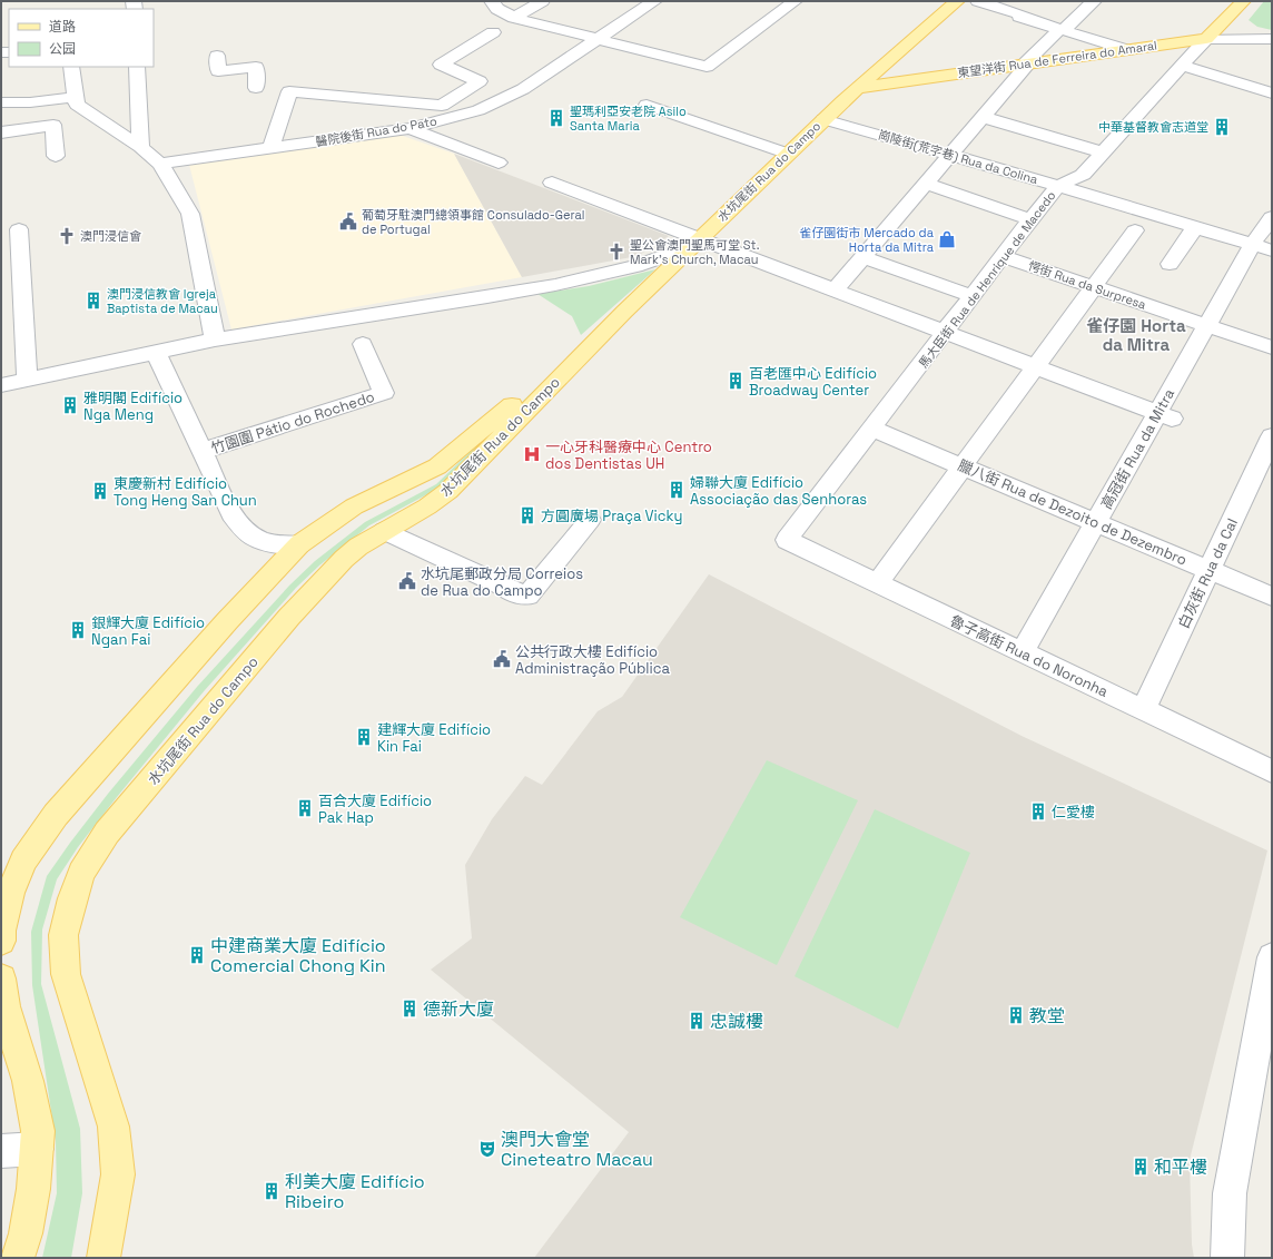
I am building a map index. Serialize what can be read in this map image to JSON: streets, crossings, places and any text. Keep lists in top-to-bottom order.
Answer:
{
  "streets": {
    "main road": ["東望洋街 Rua de Ferreira do Amaral", "水坑尾街 Rua do Campo"],
    "street": [
      "醫院後街 Rua do Pato",
      "崗陵街(荒字巷) Rua da Colina",
      "馬大臣街 Rua de Henrique de Macedo",
      "愕街 Rua da Surpresa",
      "竹園圍 Pátio do Rochedo",
      "高冠街 Rua da Mitra",
      "臘八街 Rua de Dezoito de Dezembro",
      "白灰街 Rua da Cal",
      "魯子高街 Rua do Noronha"
    ]
  },
  "crossings": [
    ["東望洋街 Rua de Ferreira do Amaral", "水坑尾街 Rua do Campo"],
    ["東望洋街 Rua de Ferreira do Amaral", "馬大臣街 Rua de Henrique de Macedo"],
    ["崗陵街(荒字巷) Rua da Colina", "水坑尾街 Rua do Campo"],
    ["崗陵街(荒字巷) Rua da Colina", "馬大臣街 Rua de Henrique de Macedo"],
    ["崗陵街(荒字巷) Rua da Colina", "高冠街 Rua da Mitra"],
    ["馬大臣街 Rua de Henrique de Macedo", "愕街 Rua da Surpresa"],
    ["馬大臣街 Rua de Henrique de Macedo", "臘八街 Rua de Dezoito de Dezembro"],
    ["馬大臣街 Rua de Henrique de Macedo", "魯子高街 Rua do Noronha"],
    ["愕街 Rua da Surpresa", "高冠街 Rua da Mitra"],
    ["高冠街 Rua da Mitra", "臘八街 Rua de Dezoito de Dezembro"],
    ["高冠街 Rua da Mitra", "魯子高街 Rua do Noronha"],
    ["臘八街 Rua de Dezoito de Dezembro", "白灰街 Rua da Cal"],
    ["白灰街 Rua da Cal", "魯子高街 Rua do Noronha"]
  ],
  "districts": ["雀仔園 Horta da Mitra"],
  "places": {
    "building": [
      "聖瑪利亞安老院 Asilo Santa Maria",
      "中華基督教會志道堂",
      "澳門浸信教會 Igreja Baptista de Macau",
      "百老匯中心 Edifício Broadway Center",
      "雅明閣 Edifício Nga Meng",
      "婦聯大廈 Edifício Associação das Senhoras",
      "東慶新村 Edifício Tong Heng San Chun",
      "方圓廣場 Praça Vicky",
      "銀輝大廈 Edifício Ngan Fai",
      "建輝大廈 Edifício Kin Fai",
      "百合大廈 Edifício Pak Hap",
      "仁愛樓",
      "中建商業大廈 Edifício Comercial Chong Kin",
      "德新大廈",
      "教堂",
      "忠誠樓",
      "和平樓",
      "利美大廈 Edifício Ribeiro"
    ],
    "public building": ["葡萄牙駐澳門總領事館 Consulado-Geral de Portugal", "水坑尾郵政分局 Correios de Rua do Campo", "公共行政大樓 Edifício Administração Pública"],
    "church": ["澳門浸信會", "聖公會澳門聖馬可堂 St. Mark's Church, Macau"],
    "shop": ["雀仔園街市 Mercado da Horta da Mitra"],
    "hospital": ["一心牙科醫療中心 Centro dos Dentistas UH"],
    "theatre": ["澳門大會堂 Cineteatro Macau"]
  },
  "legend": ["道路", "公园"]
}
